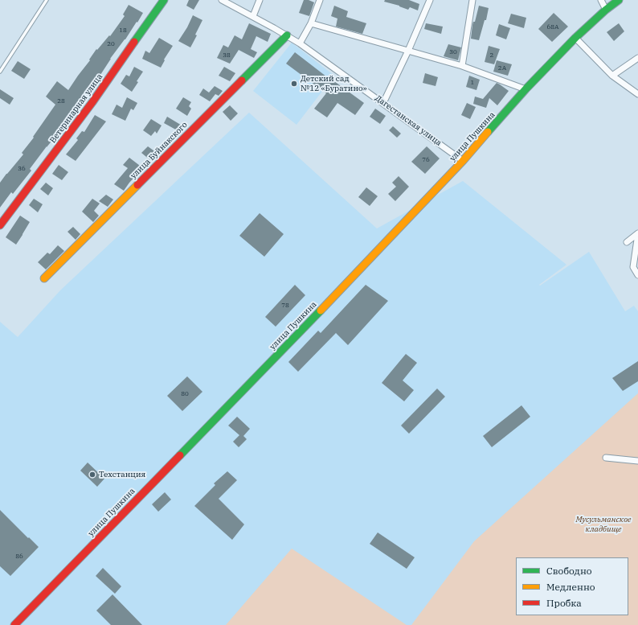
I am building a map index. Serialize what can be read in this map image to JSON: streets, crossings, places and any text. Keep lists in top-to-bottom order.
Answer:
{
  "streets": {
    "street": [
      "Ветеринарная улица",
      "Дагестанская улица",
      "улица Пушкина",
      "улица Буйнакского"
    ]
  },
  "crossings": [
    ["Дагестанская улица", "улица Пушкина"],
    ["Дагестанская улица", "улица Буйнакского"]
  ],
  "parks": ["Мусульманское кладбище"],
  "places": ["Детский сад №12 «Буратино»", "Техстанция"],
  "house_numbers": [
    "68А",
    "18",
    "20",
    "30",
    "38",
    "2",
    "2А",
    "1",
    "28",
    "76",
    "36",
    "78",
    "80",
    "86"
  ],
  "legend": ["Свободно", "Медленно", "Пробка"]
}
